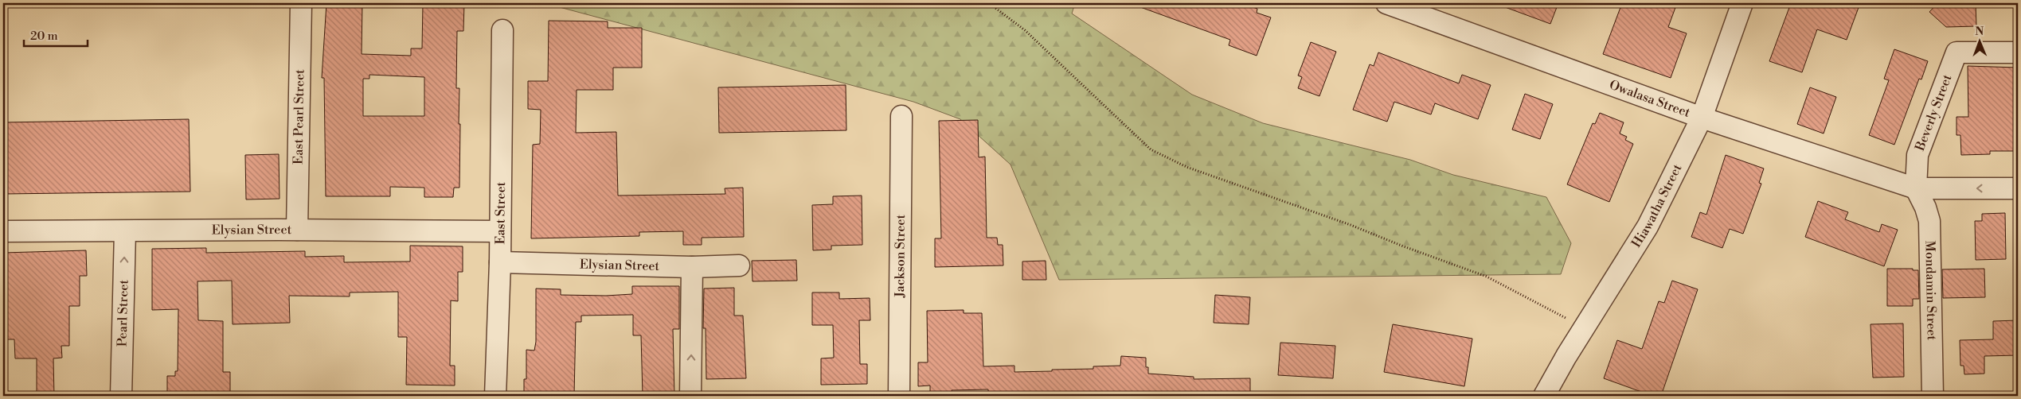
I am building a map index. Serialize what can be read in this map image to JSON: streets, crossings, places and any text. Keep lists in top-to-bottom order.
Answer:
{
  "streets": {
    "street": [
      "Owalasa Street",
      "Beverly Street",
      "East Pearl Street",
      "Hiawatha Street",
      "East Street",
      "Elysian Street",
      "Jackson Street",
      "Mondamin Street",
      "Pearl Street"
    ]
  },
  "crossings": [
    ["Owalasa Street", "Beverly Street"],
    ["Owalasa Street", "Hiawatha Street"],
    ["Owalasa Street", "Mondamin Street"],
    ["Beverly Street", "Mondamin Street"],
    ["East Pearl Street", "Elysian Street"],
    ["East Street", "Elysian Street"],
    ["Elysian Street", "Pearl Street"]
  ],
  "one_way": ["Pearl Street"],
  "scale_bar": "20 m",
  "north": "top"
}
